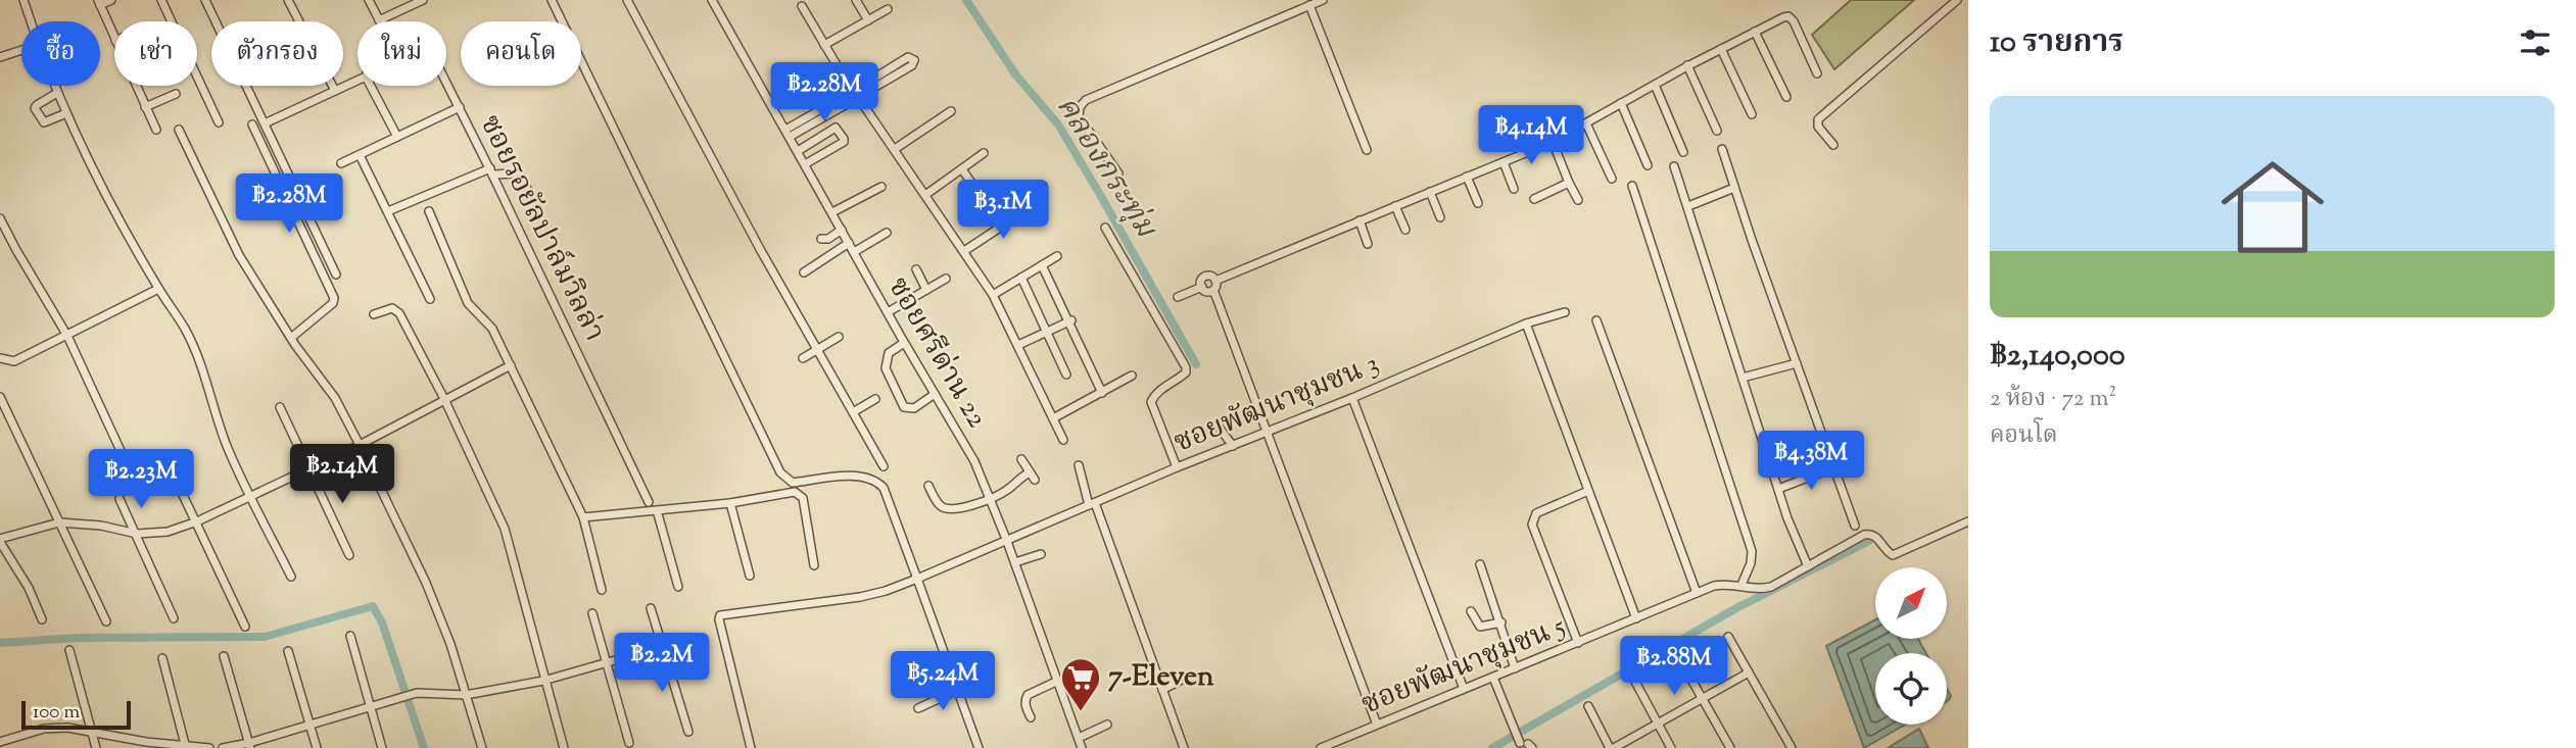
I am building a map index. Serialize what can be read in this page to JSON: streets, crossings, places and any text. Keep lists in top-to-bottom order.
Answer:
{
  "streets": {
    "street": [
      "ซอยรอยัลปาล์มวิลล่า",
      "ซอยศรีด่าน 22",
      "ซอยพัฒนาชุมชน 3",
      "ซอยพัฒนาชุมชน 5"
    ]
  },
  "crossings": [
    ["ซอยศรีด่าน 22", "ซอยพัฒนาชุมชน 3"]
  ],
  "water": ["คลองกระทุ่ม"],
  "places": {
    "supermarket": ["7-Eleven"]
  },
  "scale_bar": "100 m",
  "north": "top right",
  "page": {
    "heading": "10 รายการ",
    "chip": [
      "ซื้อ",
      "เช่า",
      "ตัวกรอง",
      "ใหม่",
      "คอนโด"
    ],
    "price": [
      "฿2.28M",
      "฿4.14M",
      "฿2.28M",
      "฿3.1M",
      "฿4.38M",
      "฿2.14M",
      "฿2.23M",
      "฿2.2M",
      "฿2.88M",
      "฿5.24M"
    ],
    "list": [
      {
        "name": "฿2,140,000",
        "note": "2 ห้อง · 72 m² · คอนโด"
      }
    ],
    "scale": "100 m"
  }
}
